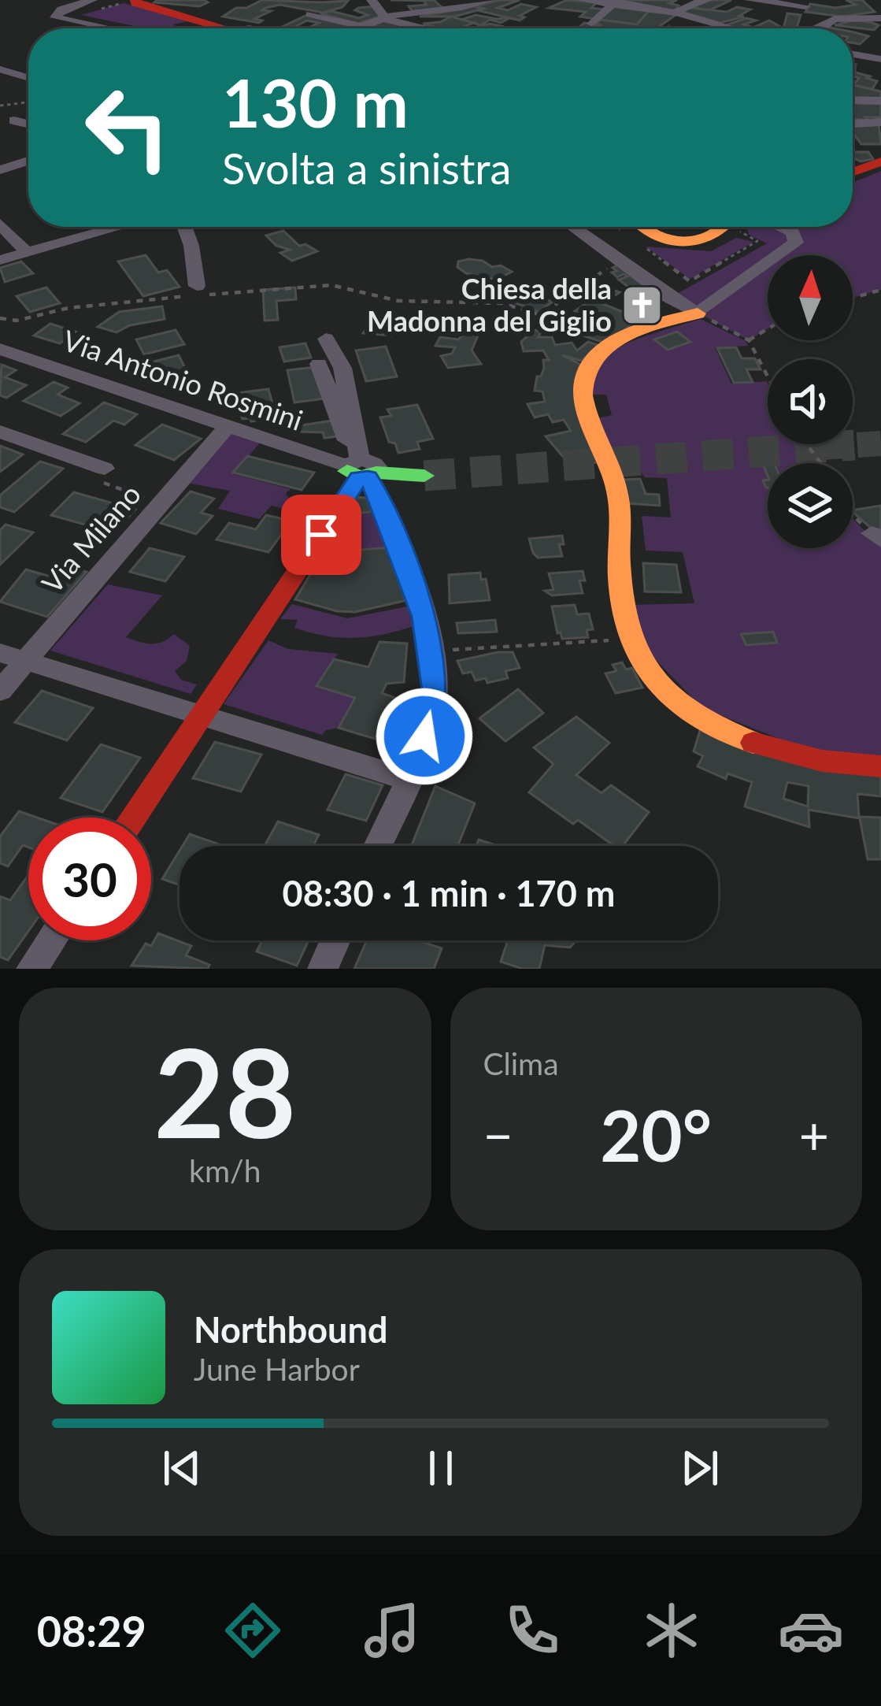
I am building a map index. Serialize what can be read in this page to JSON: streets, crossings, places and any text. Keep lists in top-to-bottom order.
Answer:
{
  "streets": {
    "street": ["Via Antonio Rosmini", "Via Milano"]
  },
  "crossings": [
    ["Via Antonio Rosmini", "Via Milano"]
  ],
  "places": {
    "church": ["Chiesa della Madonna del Giglio"]
  },
  "north": "top",
  "page": {
    "turn": ["130 m", "Svolta a sinistra"],
    "limit": "30",
    "trip": "08:30 · 1 min · 170 m",
    "tile": [
      ["28", "km/h"],
      "Clima"
    ],
    "heat": ["−", "20°", "+"],
    "song": ["Northbound", "June Harbor"],
    "tabs": "08:29"
  }
}
